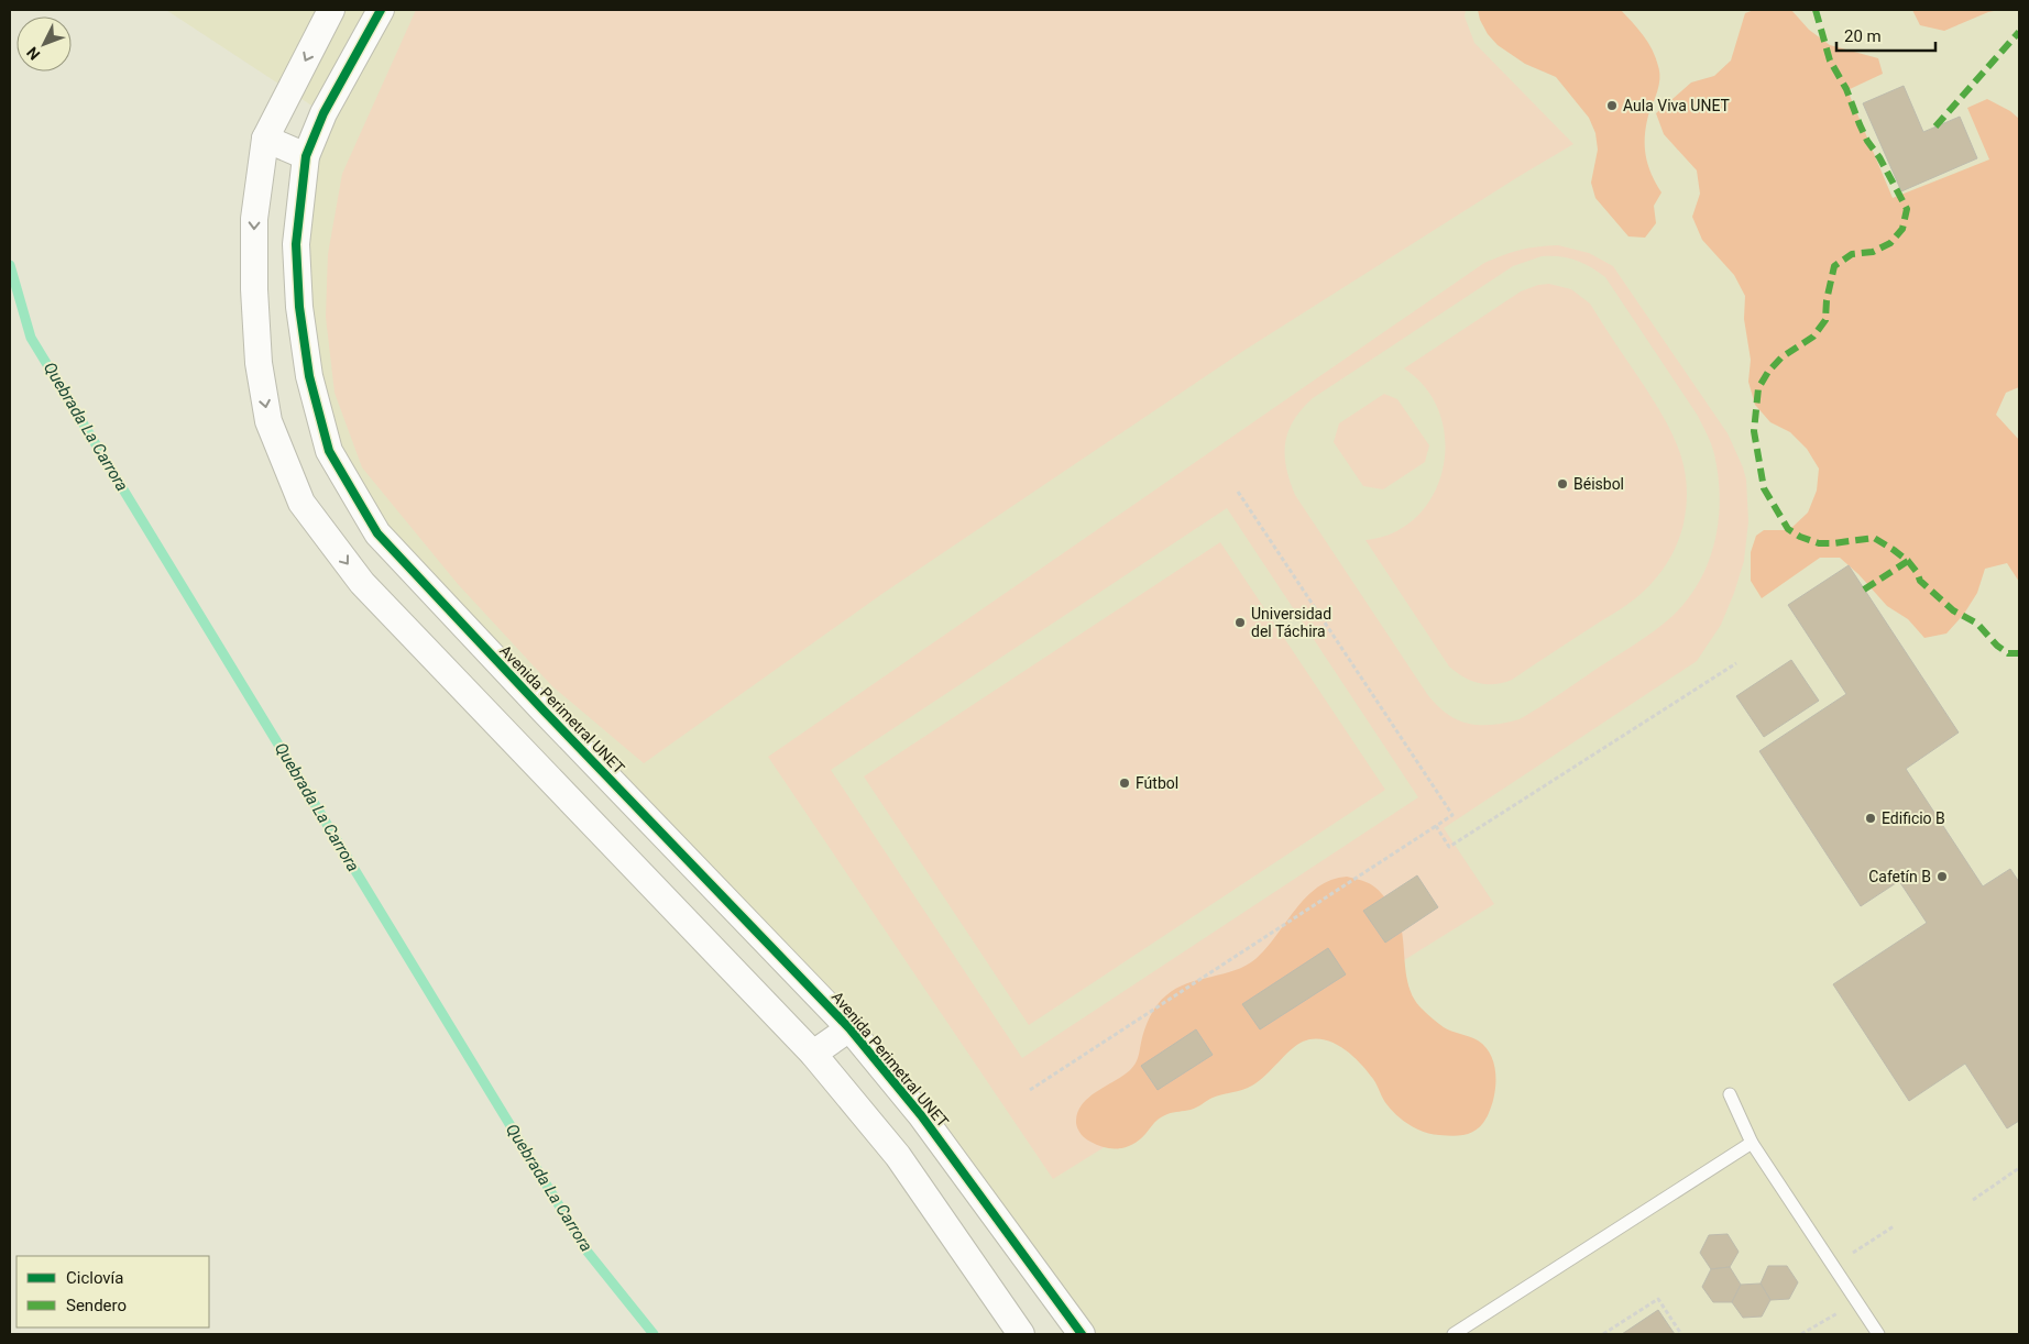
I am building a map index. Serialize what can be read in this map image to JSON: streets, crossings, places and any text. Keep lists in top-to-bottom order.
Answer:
{
  "streets": {
    "street": ["Avenida Perimetral UNET"]
  },
  "water": ["Quebrada La Carrora"],
  "places": [
    "Aula Viva UNET",
    "Béisbol",
    "Universidad del Táchira",
    "Fútbol",
    "Edificio B",
    "Cafetín B"
  ],
  "legend": ["Ciclovía", "Sendero"],
  "scale_bar": "20 m",
  "north": "bottom left"
}
